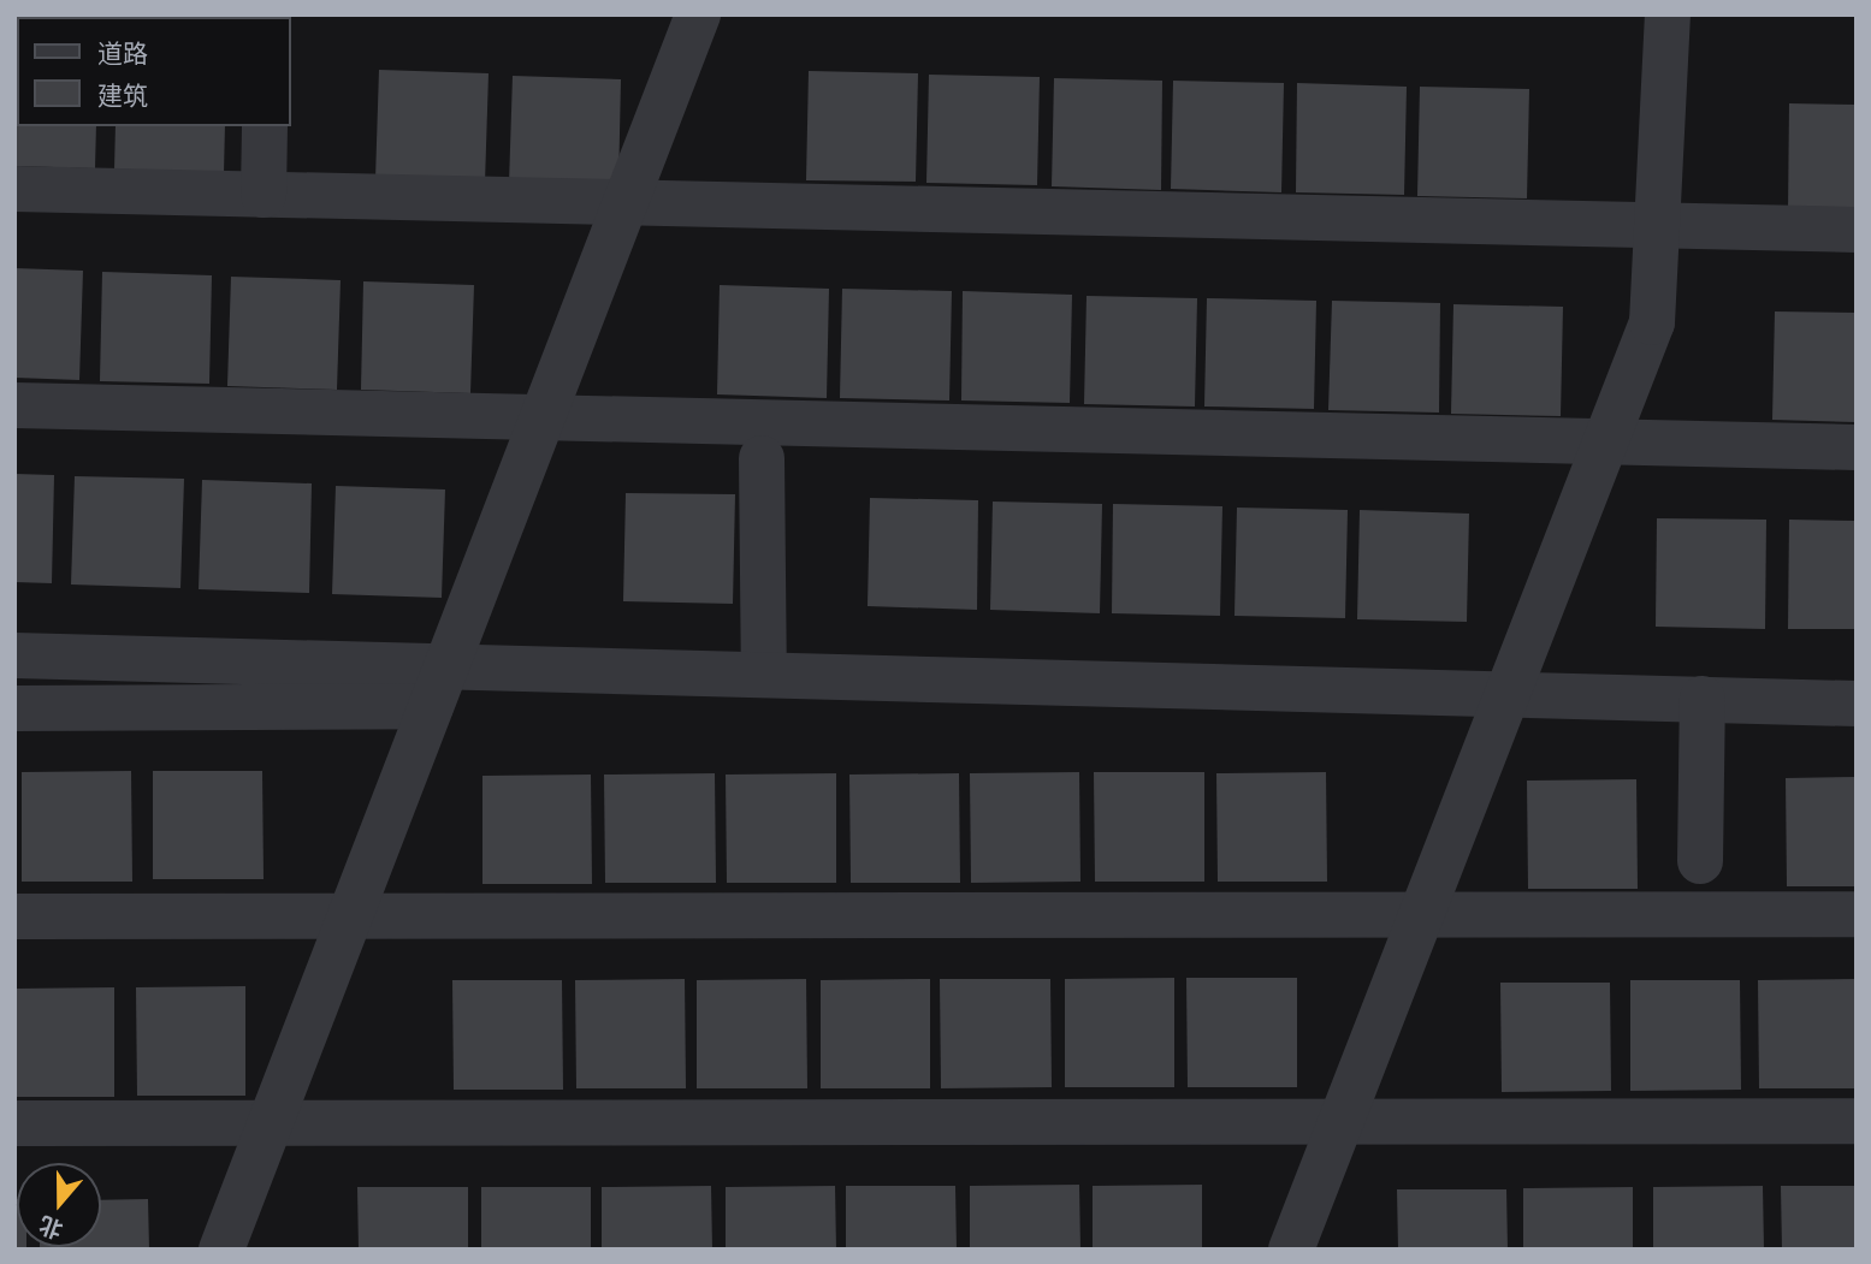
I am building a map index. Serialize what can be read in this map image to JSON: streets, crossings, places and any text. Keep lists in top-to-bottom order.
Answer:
{
  "legend": ["道路", "建筑"],
  "north": "bottom"
}
